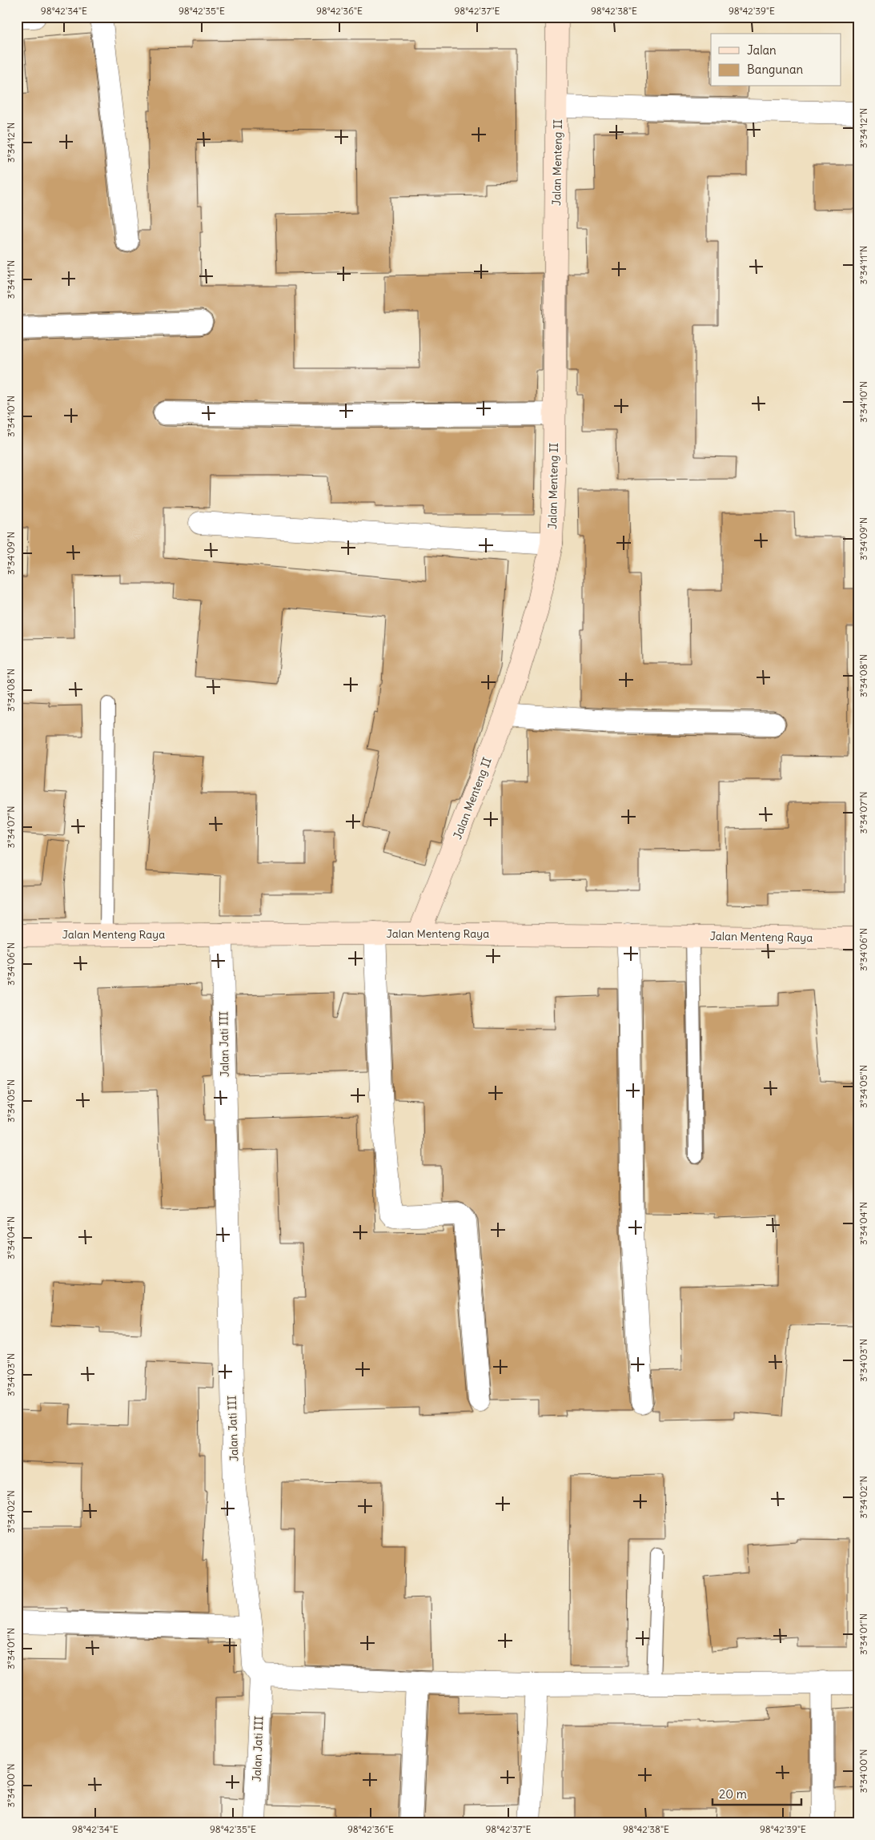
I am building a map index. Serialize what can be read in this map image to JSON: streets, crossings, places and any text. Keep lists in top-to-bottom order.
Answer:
{
  "streets": {
    "street": ["Jalan Menteng II", "Jalan Menteng Raya", "Jalan Jati III"]
  },
  "crossings": [
    ["Jalan Menteng II", "Jalan Menteng Raya"],
    ["Jalan Menteng Raya", "Jalan Jati III"]
  ],
  "legend": ["Jalan", "Bangunan"],
  "scale_bar": "20 m",
  "coordinates": [
    "98°42'34\"E",
    "98°42'35\"E",
    "98°42'36\"E",
    "98°42'37\"E",
    "98°42'38\"E",
    "98°42'39\"E",
    "3°34'12\"N",
    "3°34'11\"N",
    "3°34'10\"N",
    "3°34'09\"N",
    "3°34'08\"N",
    "3°34'07\"N",
    "3°34'06\"N",
    "3°34'05\"N",
    "3°34'04\"N",
    "3°34'03\"N",
    "3°34'02\"N",
    "3°34'01\"N",
    "3°34'00\"N"
  ]
}
